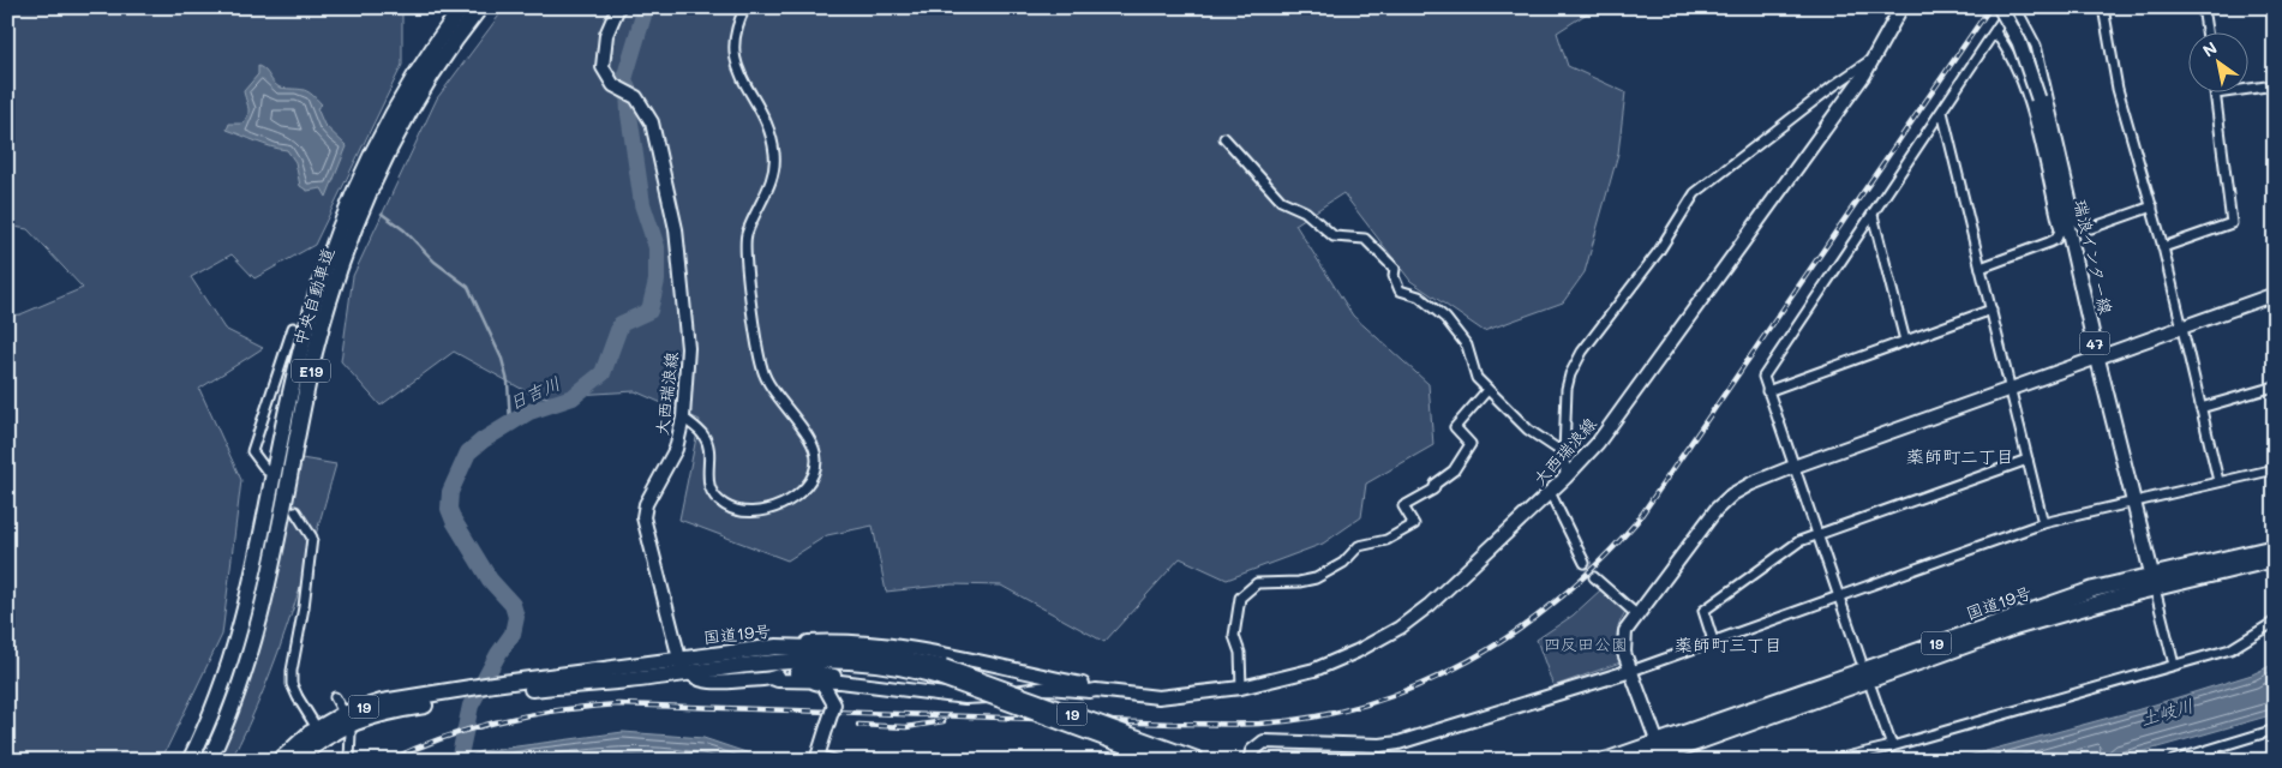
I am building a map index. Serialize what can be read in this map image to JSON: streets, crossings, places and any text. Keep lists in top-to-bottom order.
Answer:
{
  "streets": {
    "highway": [
      "中央自動車道",
      "E19",
      "国道19号",
      "19"
    ],
    "main road": ["瑞浪インター線", "47", "大西瑞浪線"]
  },
  "crossings": [
    ["瑞浪インター線", "国道19号"],
    ["大西瑞浪線", "国道19号"]
  ],
  "districts": ["薬師町二丁目", "薬師町三丁目"],
  "water": ["日吉川", "土岐川"],
  "parks": ["四反田公園"],
  "north": "top left"
}
